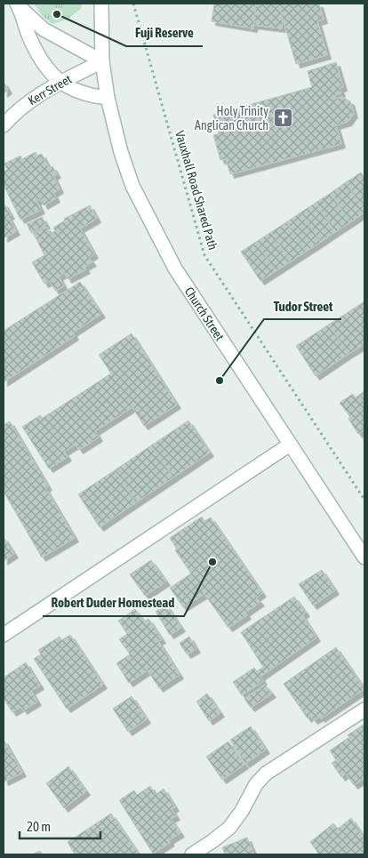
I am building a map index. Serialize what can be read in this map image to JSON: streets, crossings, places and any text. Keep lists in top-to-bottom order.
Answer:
{
  "streets": {
    "street": ["Kerr Street", "Church Street"],
    "path": ["Vauxhall Road Shared Path"]
  },
  "crossings": [
    ["Kerr Street", "Church Street"]
  ],
  "places": {
    "other": ["Fuji Reserve", "Tudor Street", "Robert Duder Homestead"],
    "church": ["Holy Trinity Anglican Church"]
  },
  "scale_bar": "20 m"
}
